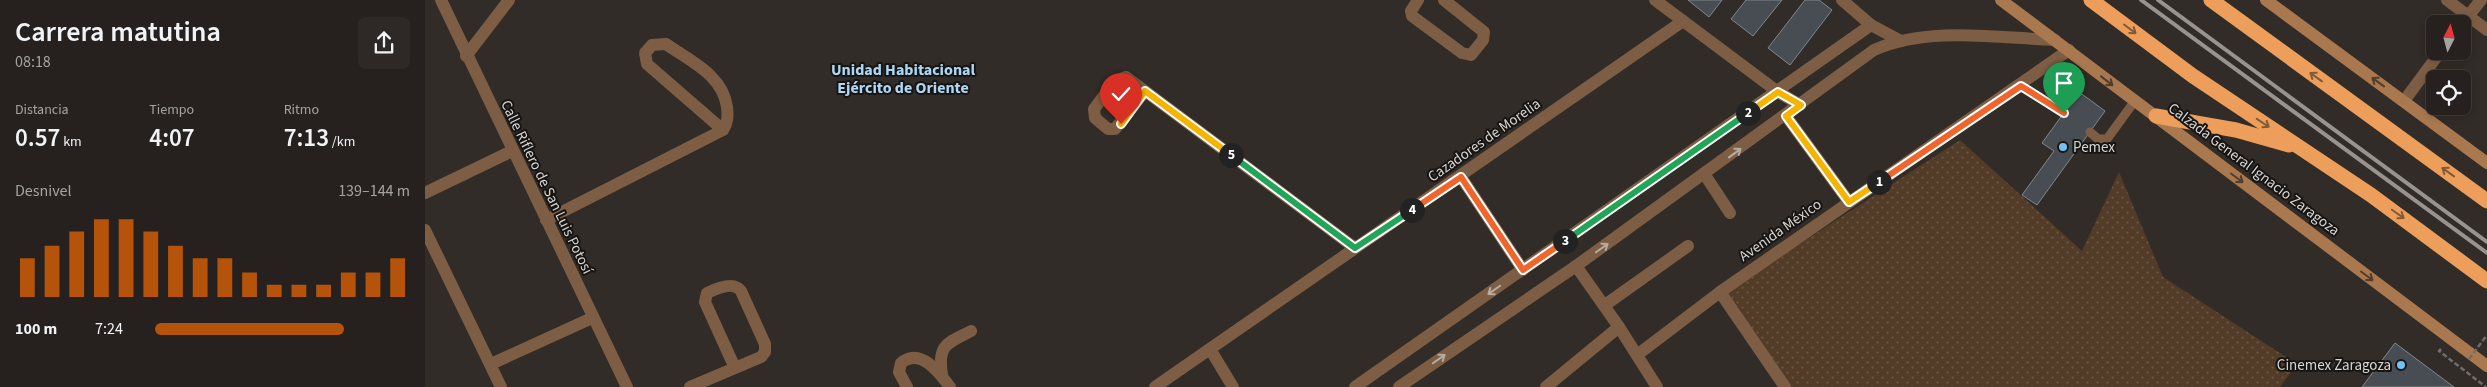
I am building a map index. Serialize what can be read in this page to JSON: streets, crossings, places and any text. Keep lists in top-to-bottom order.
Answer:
{
  "streets": {
    "main road": ["Calzada General Ignacio Zaragoza"],
    "street": ["Cazadores de Morelia", "Calle Riflero de San Luis Potosí", "Avenida México"]
  },
  "crossings": [
    ["Calzada General Ignacio Zaragoza", "Avenida México"]
  ],
  "one_way": ["Calzada General Ignacio Zaragoza"],
  "districts": ["Unidad Habitacional Ejército de Oriente"],
  "places": ["Pemex", "Cinemex Zaragoza"],
  "north": "top",
  "page": {
    "heading": ["Carrera matutina", "08:18"],
    "stats": [
      ["Distancia", "0.57 km"],
      ["Tiempo", "4:07"],
      ["Ritmo", "7:13 /km"]
    ],
    "pins": [
      "2",
      "5",
      "1",
      "4",
      "3"
    ],
    "chart": ["Desnivel", "139–144 m"],
    "list": [
      {
        "name": "100 m",
        "note": "7:24"
      }
    ]
  }
}
